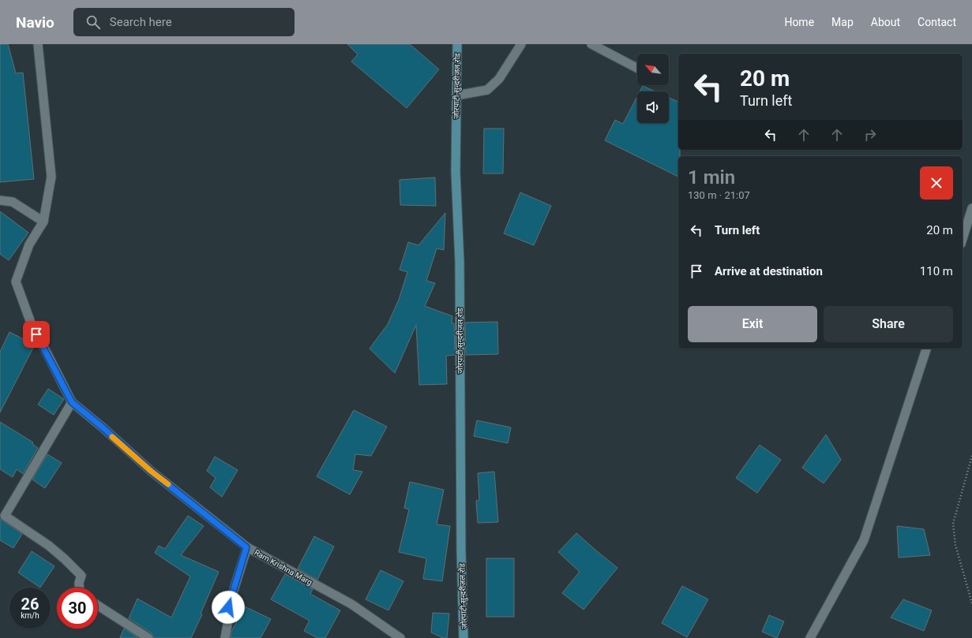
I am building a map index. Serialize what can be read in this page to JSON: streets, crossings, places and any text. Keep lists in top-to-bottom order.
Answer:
{
  "streets": {
    "main road": ["जोरपाटी-सुन्दरीजल रोड"],
    "street": ["Ram Krishna Marg"]
  },
  "north": "top left",
  "page": {
    "header": "Navio",
    "search": "Search here",
    "nav": [
      "Home",
      "Map",
      "About",
      "Contact"
    ],
    "turn": ["20 m", "Turn left"],
    "heading": ["1 min", "130 m · 21:07"],
    "list": [
      {
        "name": "Turn left",
        "value": "20 m"
      },
      {
        "name": "Arrive at destination",
        "value": "110 m"
      }
    ],
    "buttons": ["Exit", "Share"],
    "speed": "26 km/h",
    "limit": "30"
  }
}
